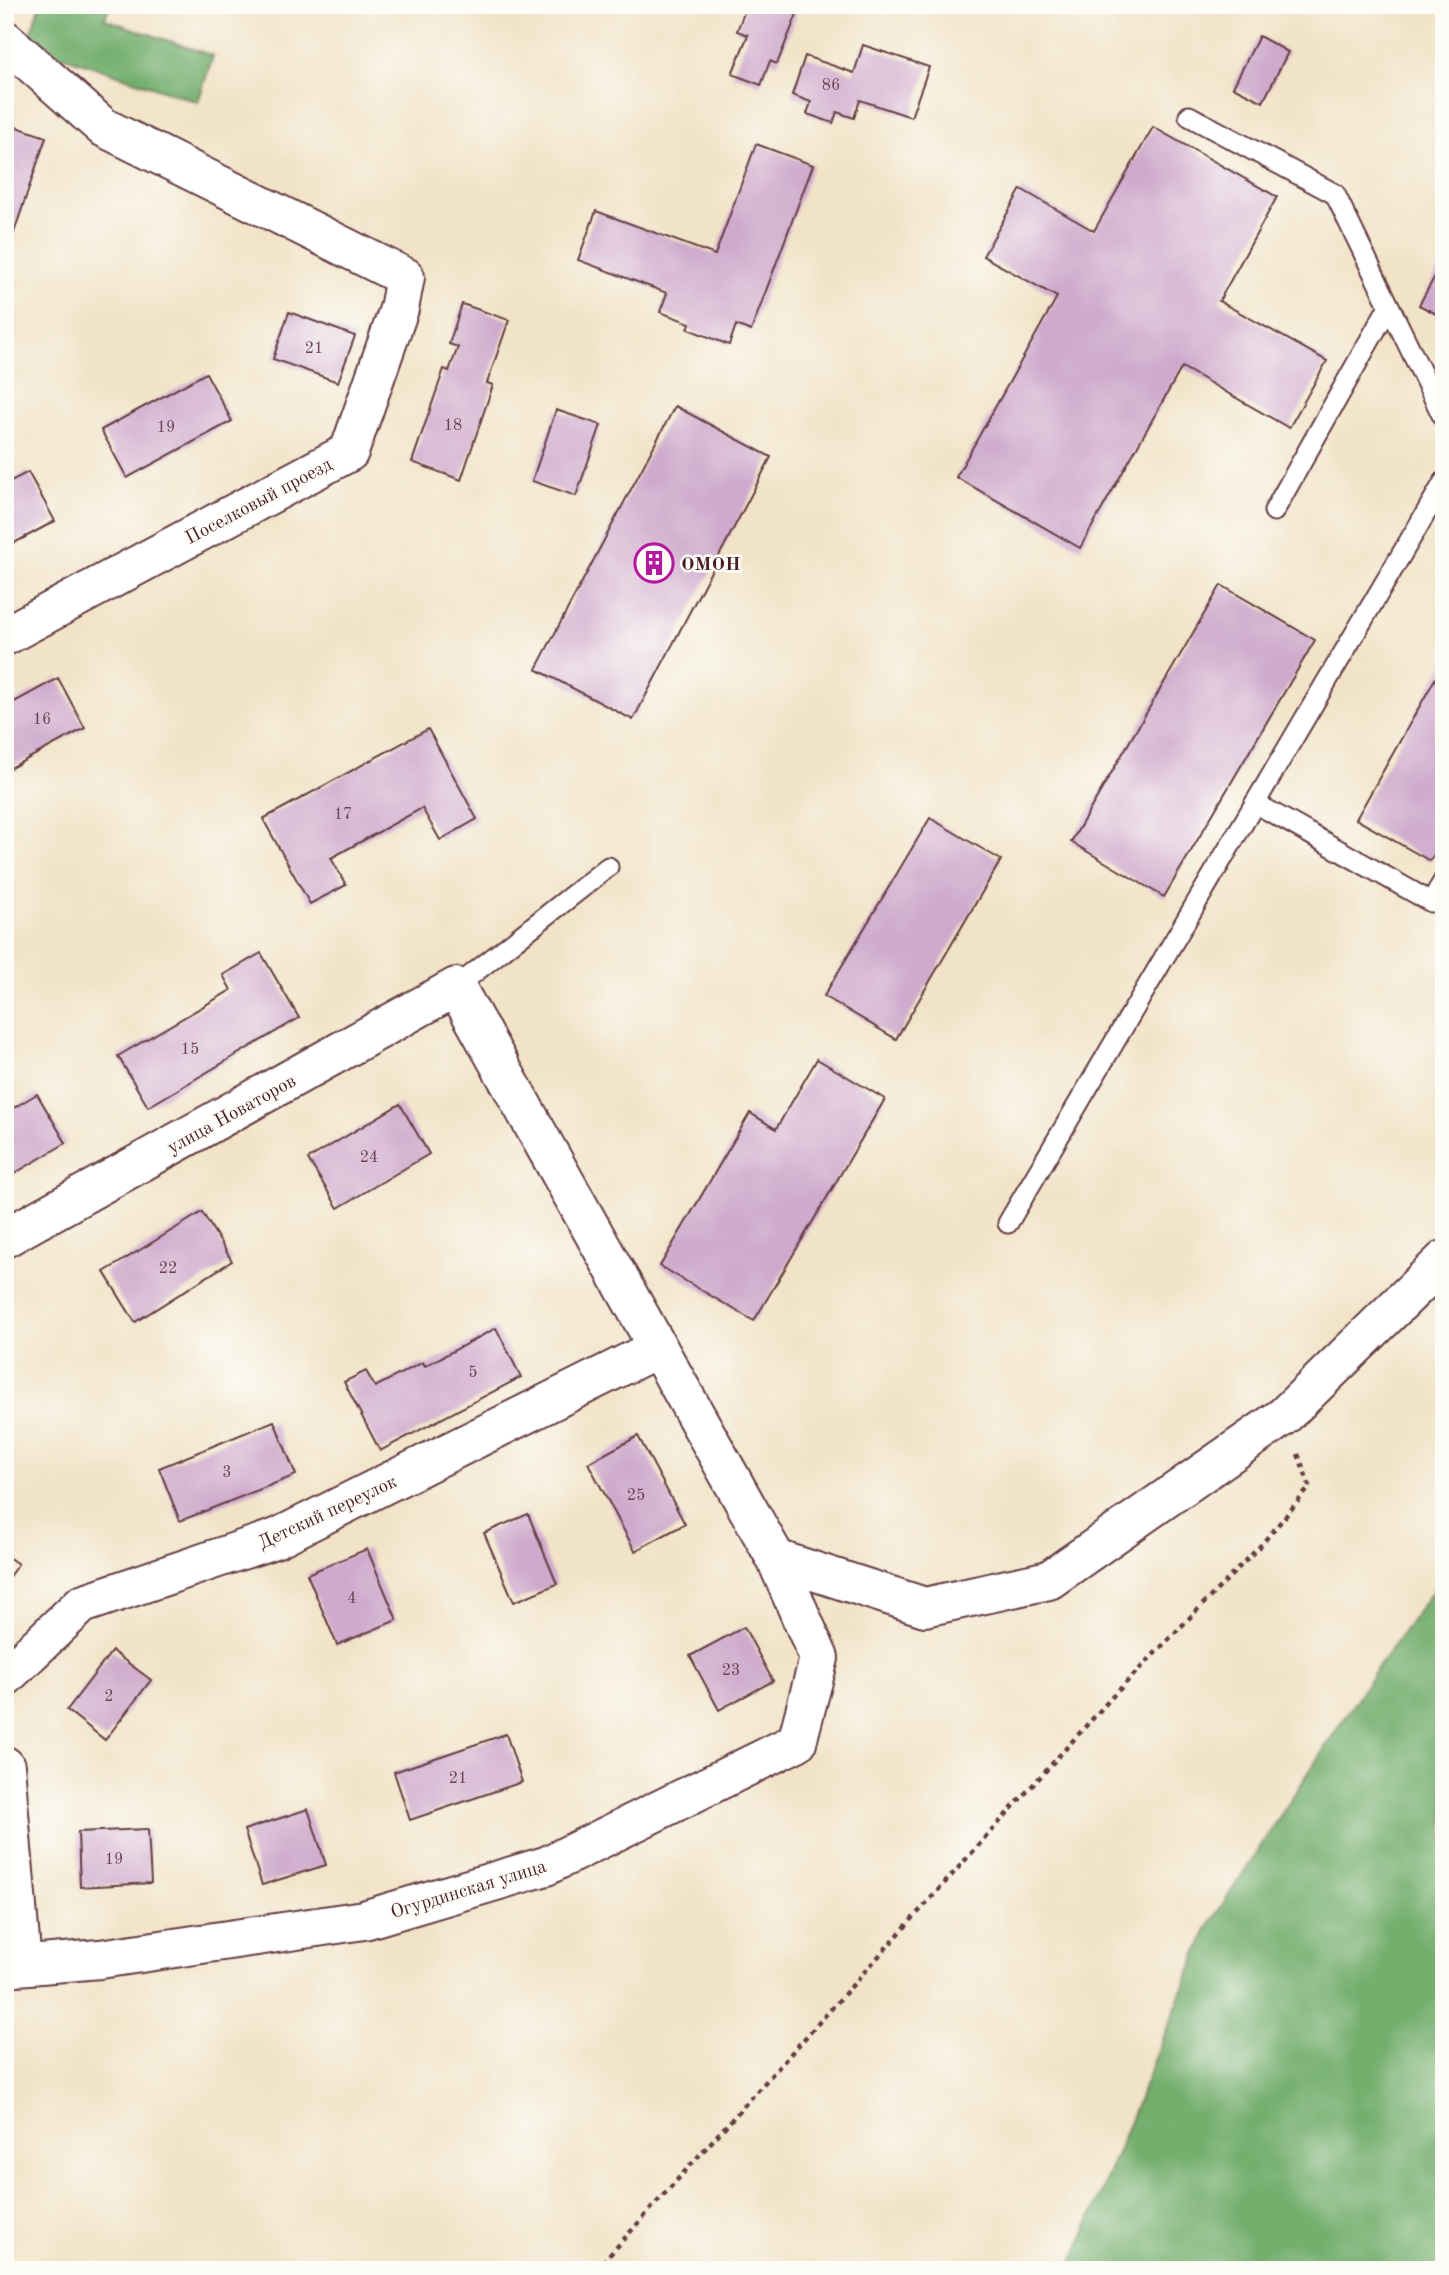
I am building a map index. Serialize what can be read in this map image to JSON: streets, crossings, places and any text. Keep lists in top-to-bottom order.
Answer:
{
  "streets": {
    "street": [
      "Поселковый проезд",
      "улица Новаторов",
      "Детский переулок",
      "Огурдинская улица"
    ]
  },
  "crossings": [
    ["улица Новаторов", "Огурдинская улица"],
    ["Детский переулок", "Огурдинская улица"]
  ],
  "places": {
    "building": ["ОМОН"]
  },
  "house_numbers": [
    "86",
    "21",
    "18",
    "19",
    "16",
    "17",
    "15",
    "24",
    "22",
    "5",
    "3",
    "25",
    "4",
    "23",
    "2",
    "21",
    "19"
  ]
}
